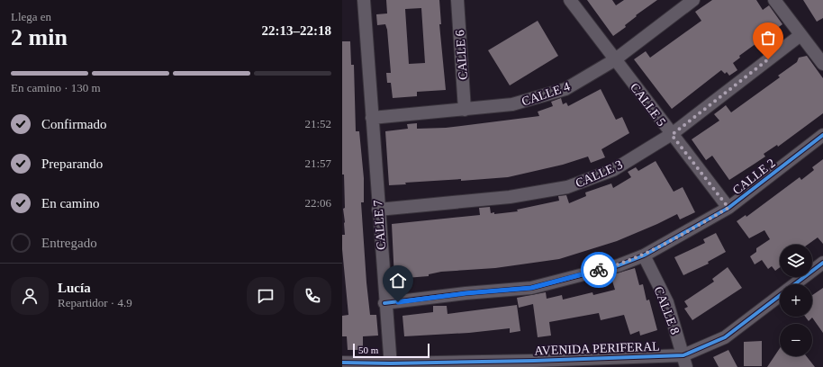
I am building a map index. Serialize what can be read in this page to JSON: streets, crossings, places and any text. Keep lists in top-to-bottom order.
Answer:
{
  "streets": {
    "street": [
      "CALLE 6",
      "CALLE 4",
      "CALLE 5",
      "CALLE 3",
      "CALLE 2",
      "CALLE 7",
      "CALLE 8",
      "AVENIDA PERIFERAL"
    ]
  },
  "crossings": [
    ["CALLE 6", "CALLE 4"],
    ["CALLE 4", "CALLE 5"],
    ["CALLE 4", "CALLE 7"],
    ["CALLE 5", "CALLE 3"],
    ["CALLE 5", "CALLE 2"],
    ["CALLE 3", "CALLE 7"],
    ["CALLE 2", "CALLE 7"],
    ["CALLE 2", "CALLE 8"],
    ["CALLE 7", "AVENIDA PERIFERAL"],
    ["CALLE 8", "AVENIDA PERIFERAL"]
  ],
  "scale_bar": "50 m",
  "page": {
    "heading": ["2 min", "Llega en", "22:13–22:18"],
    "panel": ["Lucía", "Repartidor · 4.9"],
    "bar": "En camino · 130 m",
    "list": [
      ["Confirmado", "21:52"],
      ["Preparando", "21:57"],
      ["En camino", "22:06"],
      "Entregado"
    ],
    "map_buttons": ["+", "−"],
    "scale": "50 m"
  }
}
